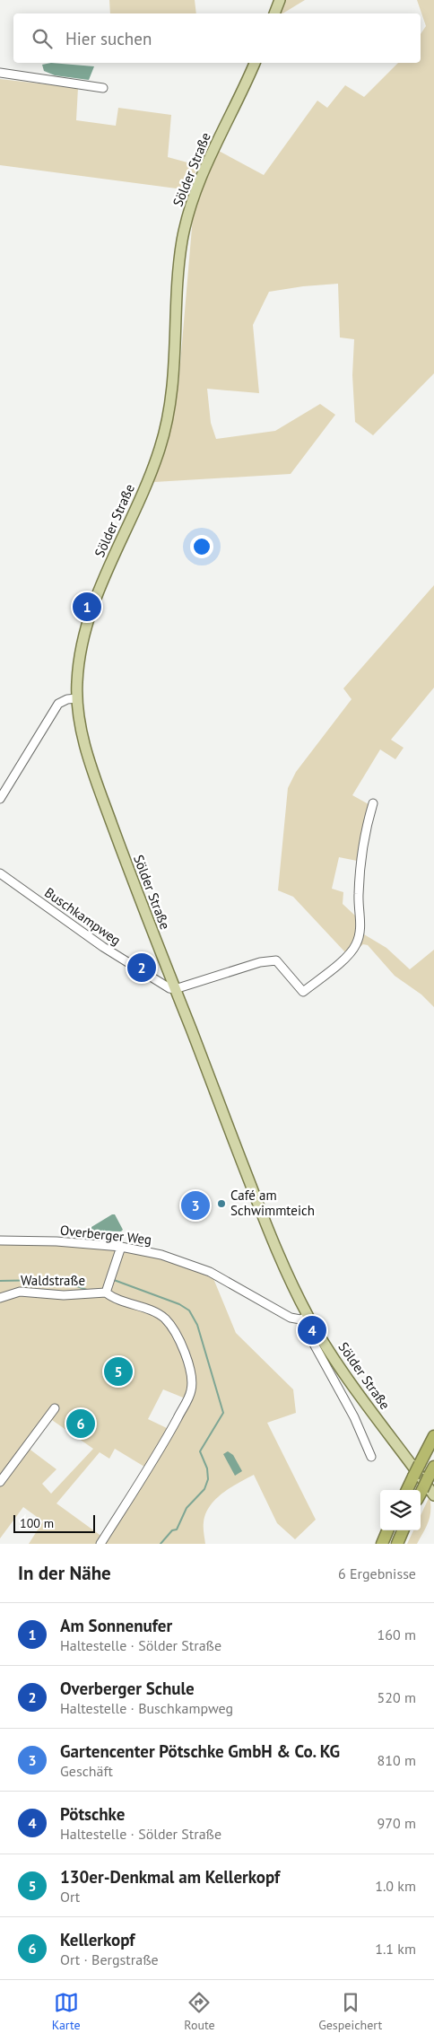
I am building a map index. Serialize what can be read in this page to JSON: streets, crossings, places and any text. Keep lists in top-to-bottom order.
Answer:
{
  "streets": {
    "main road": ["Sölder Straße"],
    "street": ["Buschkampweg", "Overberger Weg", "Waldstraße"]
  },
  "crossings": [
    ["Sölder Straße", "Buschkampweg"],
    ["Sölder Straße", "Overberger Weg"]
  ],
  "places": ["Café am Schwimmteich"],
  "scale_bar": "100 m",
  "page": {
    "search": "Hier suchen",
    "pins": [
      "1",
      "2",
      "3",
      "4",
      "5",
      "6"
    ],
    "scale": "100 m",
    "heading": ["In der Nähe", "6 Ergebnisse"],
    "list": [
      {
        "mark": "1",
        "name": "Am Sonnenufer",
        "note": "Haltestelle · Sölder Straße",
        "value": "160 m"
      },
      {
        "mark": "2",
        "name": "Overberger Schule",
        "note": "Haltestelle · Buschkampweg",
        "value": "520 m"
      },
      {
        "mark": "3",
        "name": "Gartencenter Pötschke GmbH & Co. KG",
        "note": "Geschäft",
        "value": "810 m"
      },
      {
        "mark": "4",
        "name": "Pötschke",
        "note": "Haltestelle · Sölder Straße",
        "value": "970 m"
      },
      {
        "mark": "5",
        "name": "130er-Denkmal am Kellerkopf",
        "note": "Ort",
        "value": "1.0 km"
      },
      {
        "mark": "6",
        "name": "Kellerkopf",
        "note": "Ort · Bergstraße",
        "value": "1.1 km"
      }
    ],
    "nav": ["Karte", "Route", "Gespeichert"]
  }
}
